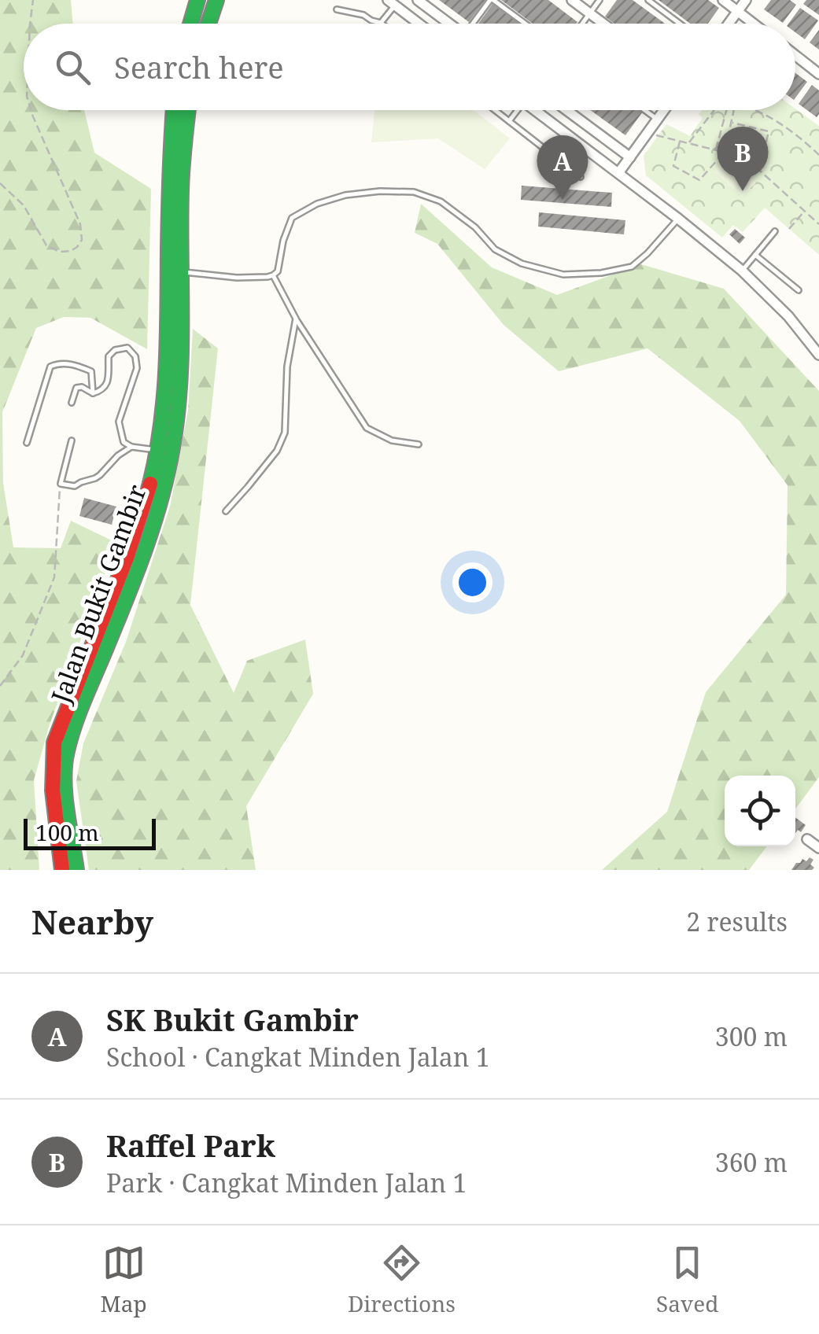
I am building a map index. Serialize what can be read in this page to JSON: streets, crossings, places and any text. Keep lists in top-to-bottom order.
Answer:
{
  "streets": {
    "main road": ["Jalan Bukit Gambir"]
  },
  "scale_bar": "100 m",
  "page": {
    "search": "Search here",
    "pins": ["B", "A"],
    "scale": "100 m",
    "heading": ["Nearby", "2 results"],
    "list": [
      {
        "mark": "A",
        "name": "SK Bukit Gambir",
        "note": "School · Cangkat Minden Jalan 1",
        "value": "300 m"
      },
      {
        "mark": "B",
        "name": "Raffel Park",
        "note": "Park · Cangkat Minden Jalan 1",
        "value": "360 m"
      }
    ],
    "nav": ["Map", "Directions", "Saved"]
  }
}
